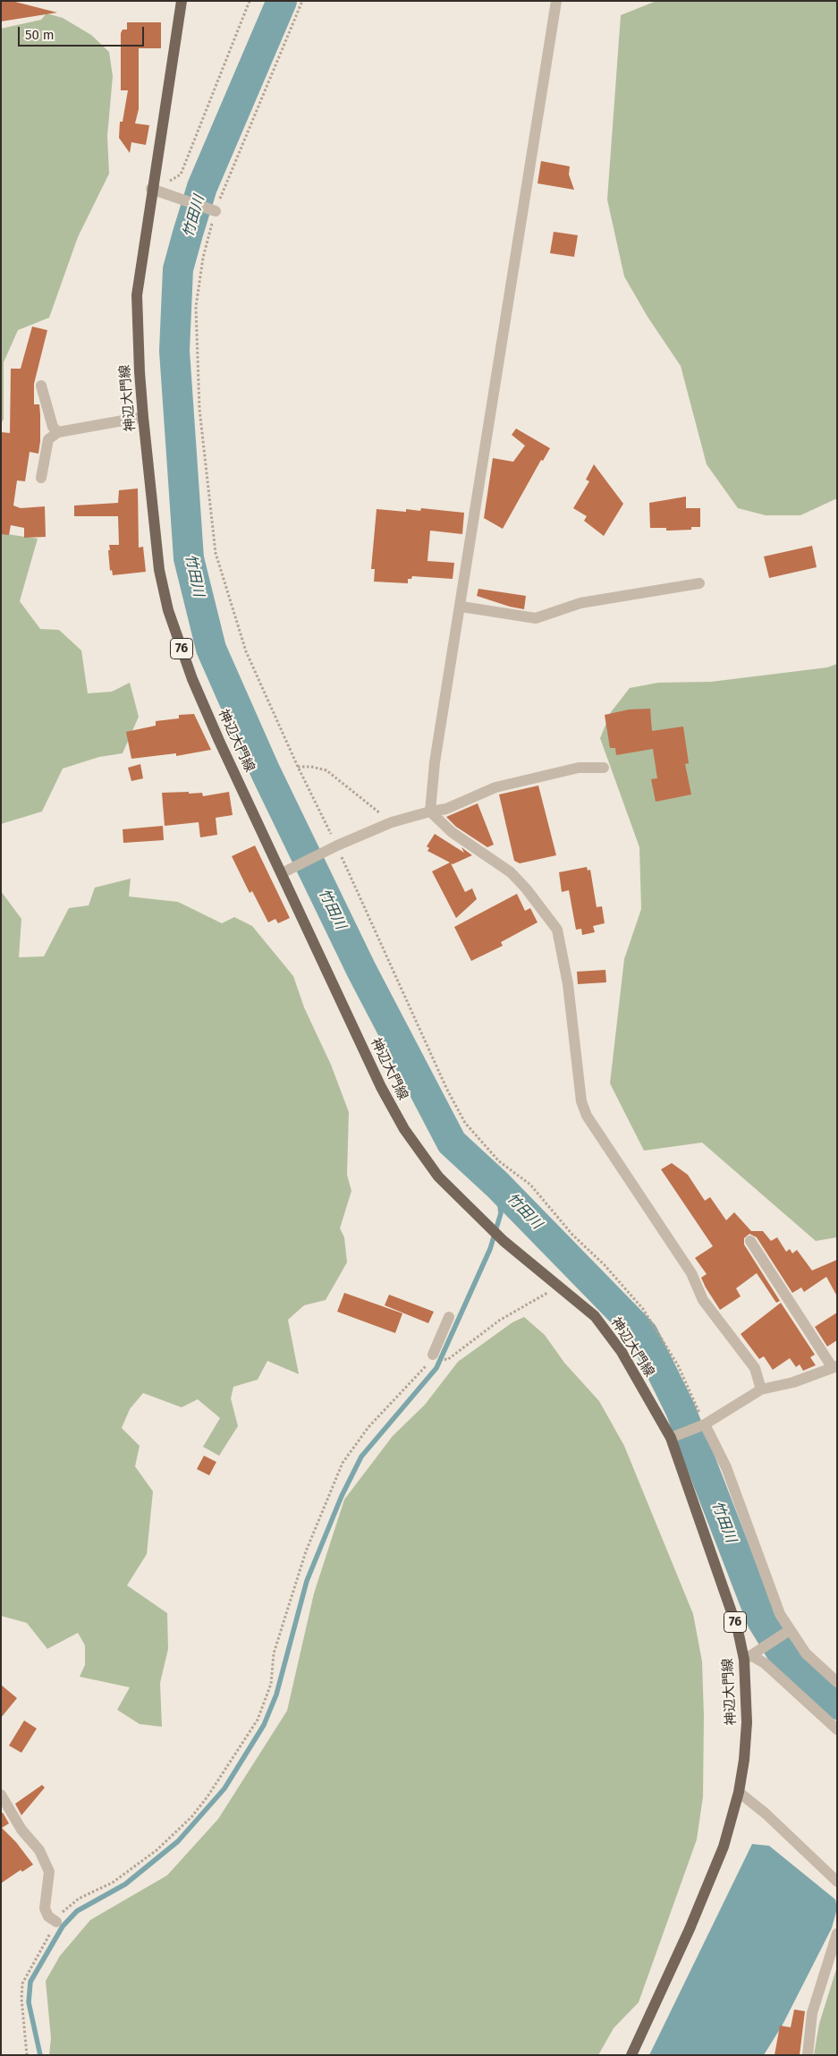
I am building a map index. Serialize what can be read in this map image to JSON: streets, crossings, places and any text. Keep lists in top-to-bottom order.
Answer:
{
  "streets": {
    "main road": ["神辺大門線", "76"]
  },
  "water": ["竹田川"],
  "scale_bar": "50 m"
}
